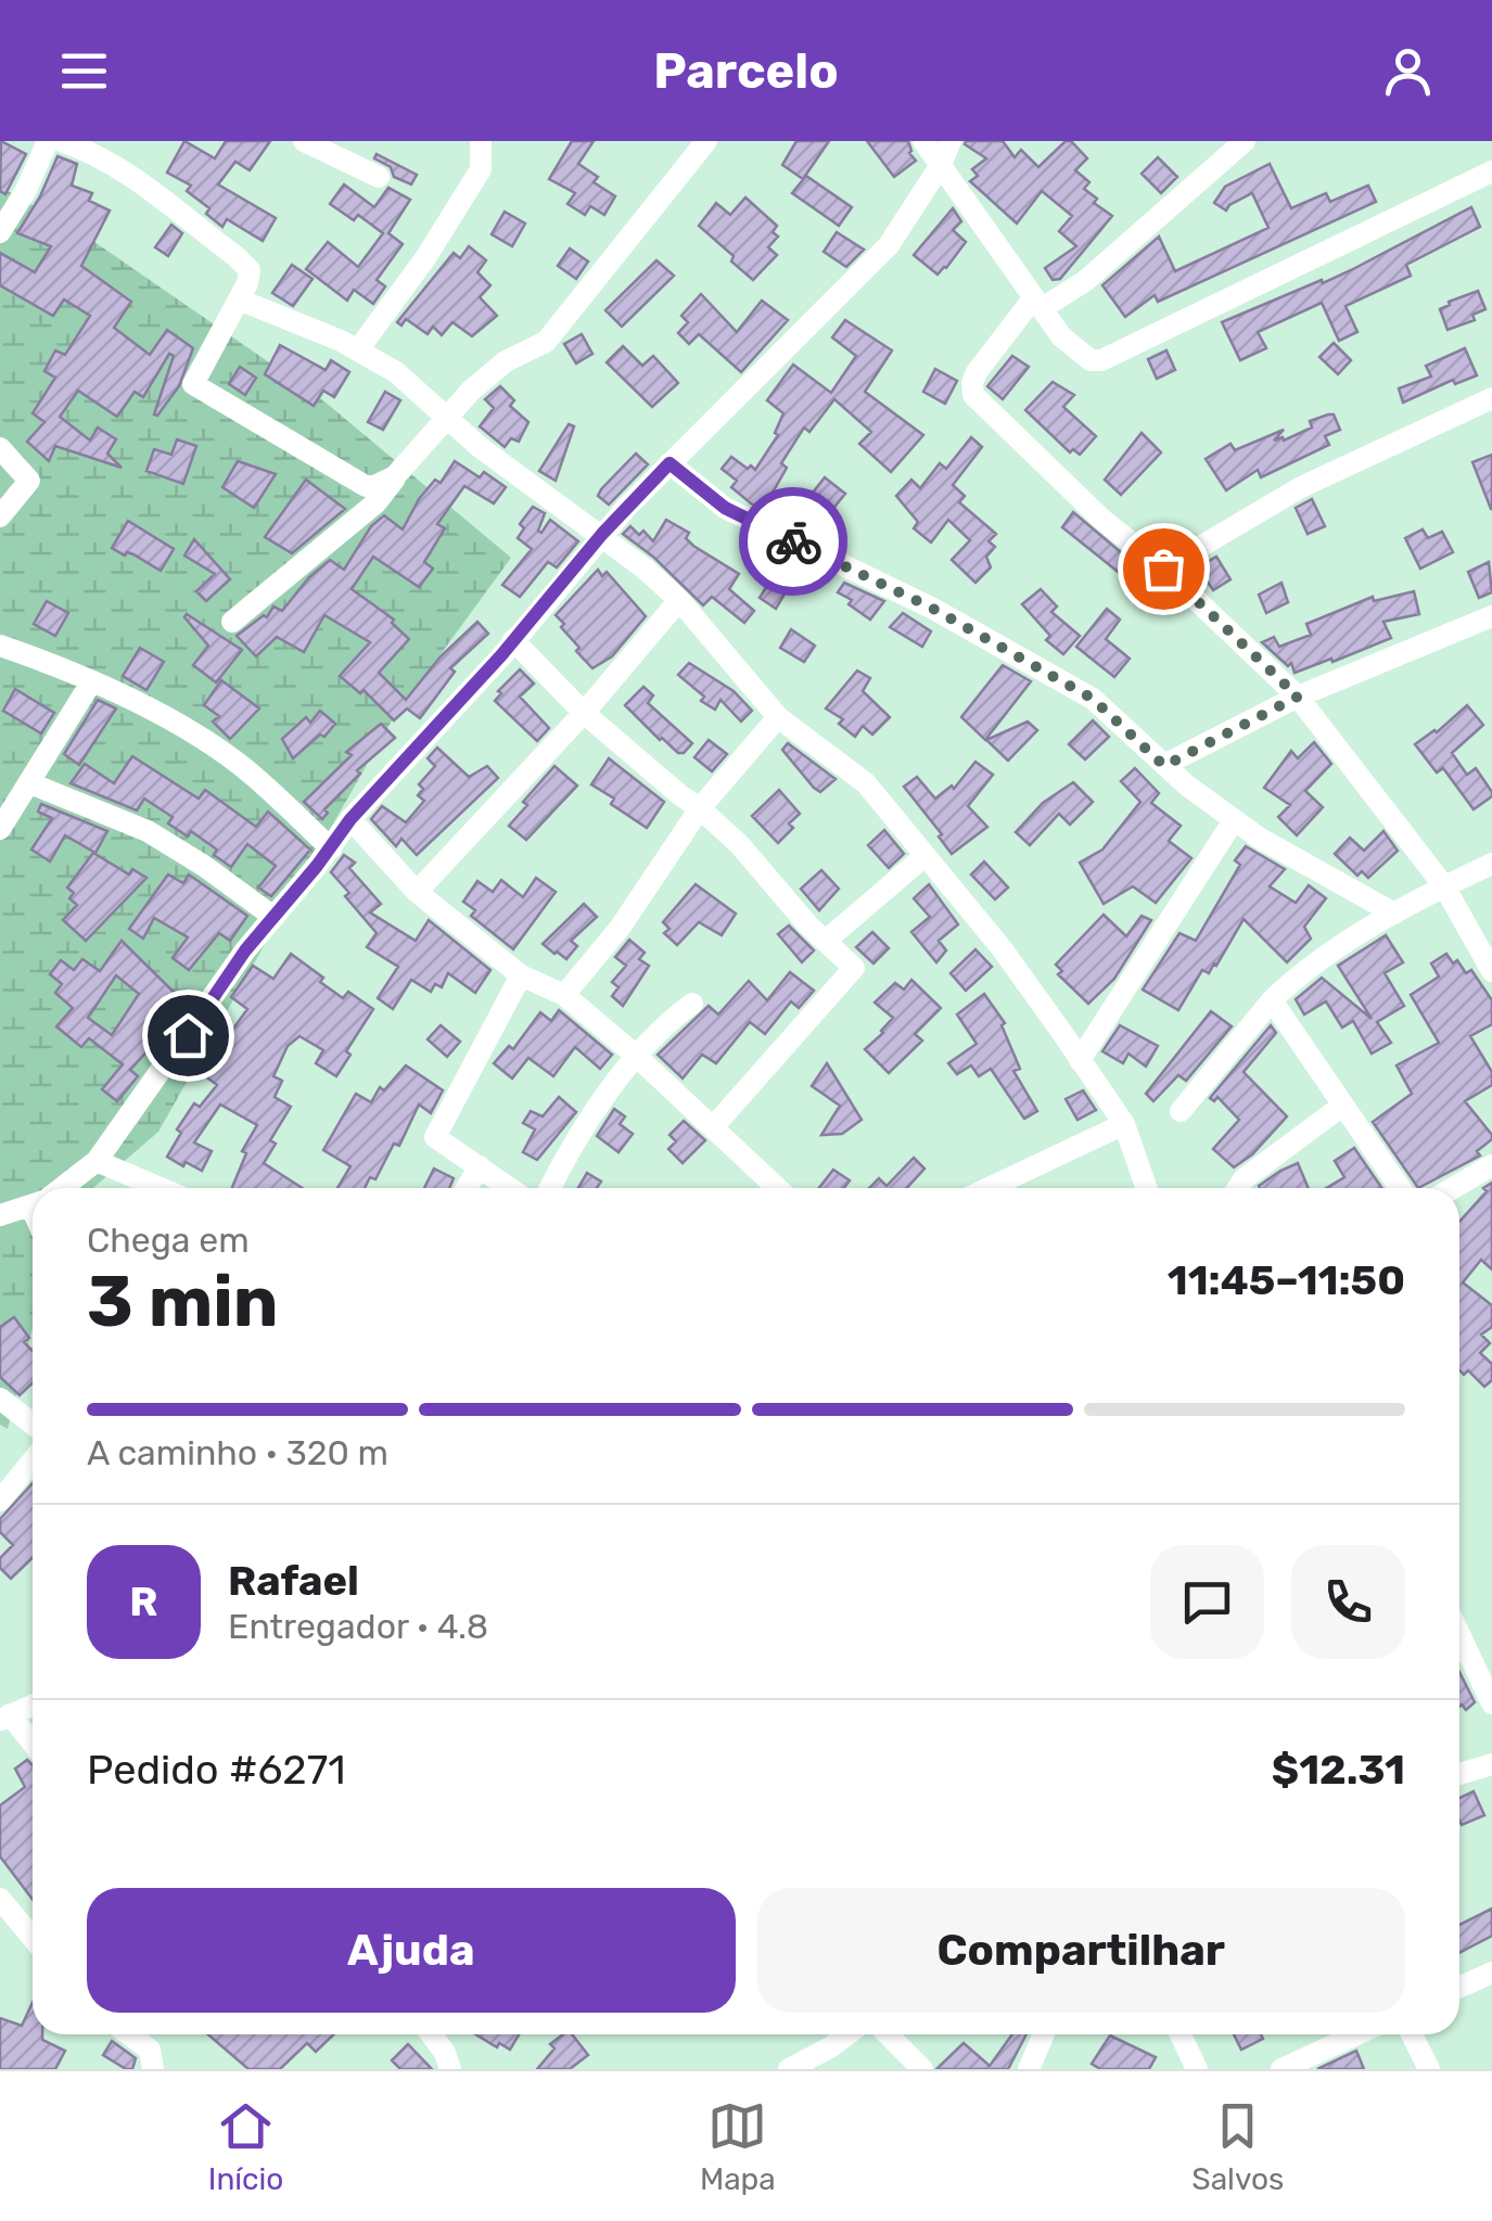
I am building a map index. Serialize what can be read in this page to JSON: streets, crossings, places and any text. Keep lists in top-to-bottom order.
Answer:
{
  "page": {
    "header": "Parcelo",
    "heading": ["3 min", "Chega em", "11:45–11:50"],
    "panel": [
      "Rafael",
      "Entregador · 4.8",
      "Pedido #6271",
      "$12.31"
    ],
    "bar": "A caminho · 320 m",
    "round": "R",
    "buttons": ["Ajuda", "Compartilhar"],
    "tabs": ["Início", "Mapa", "Salvos"]
  }
}
